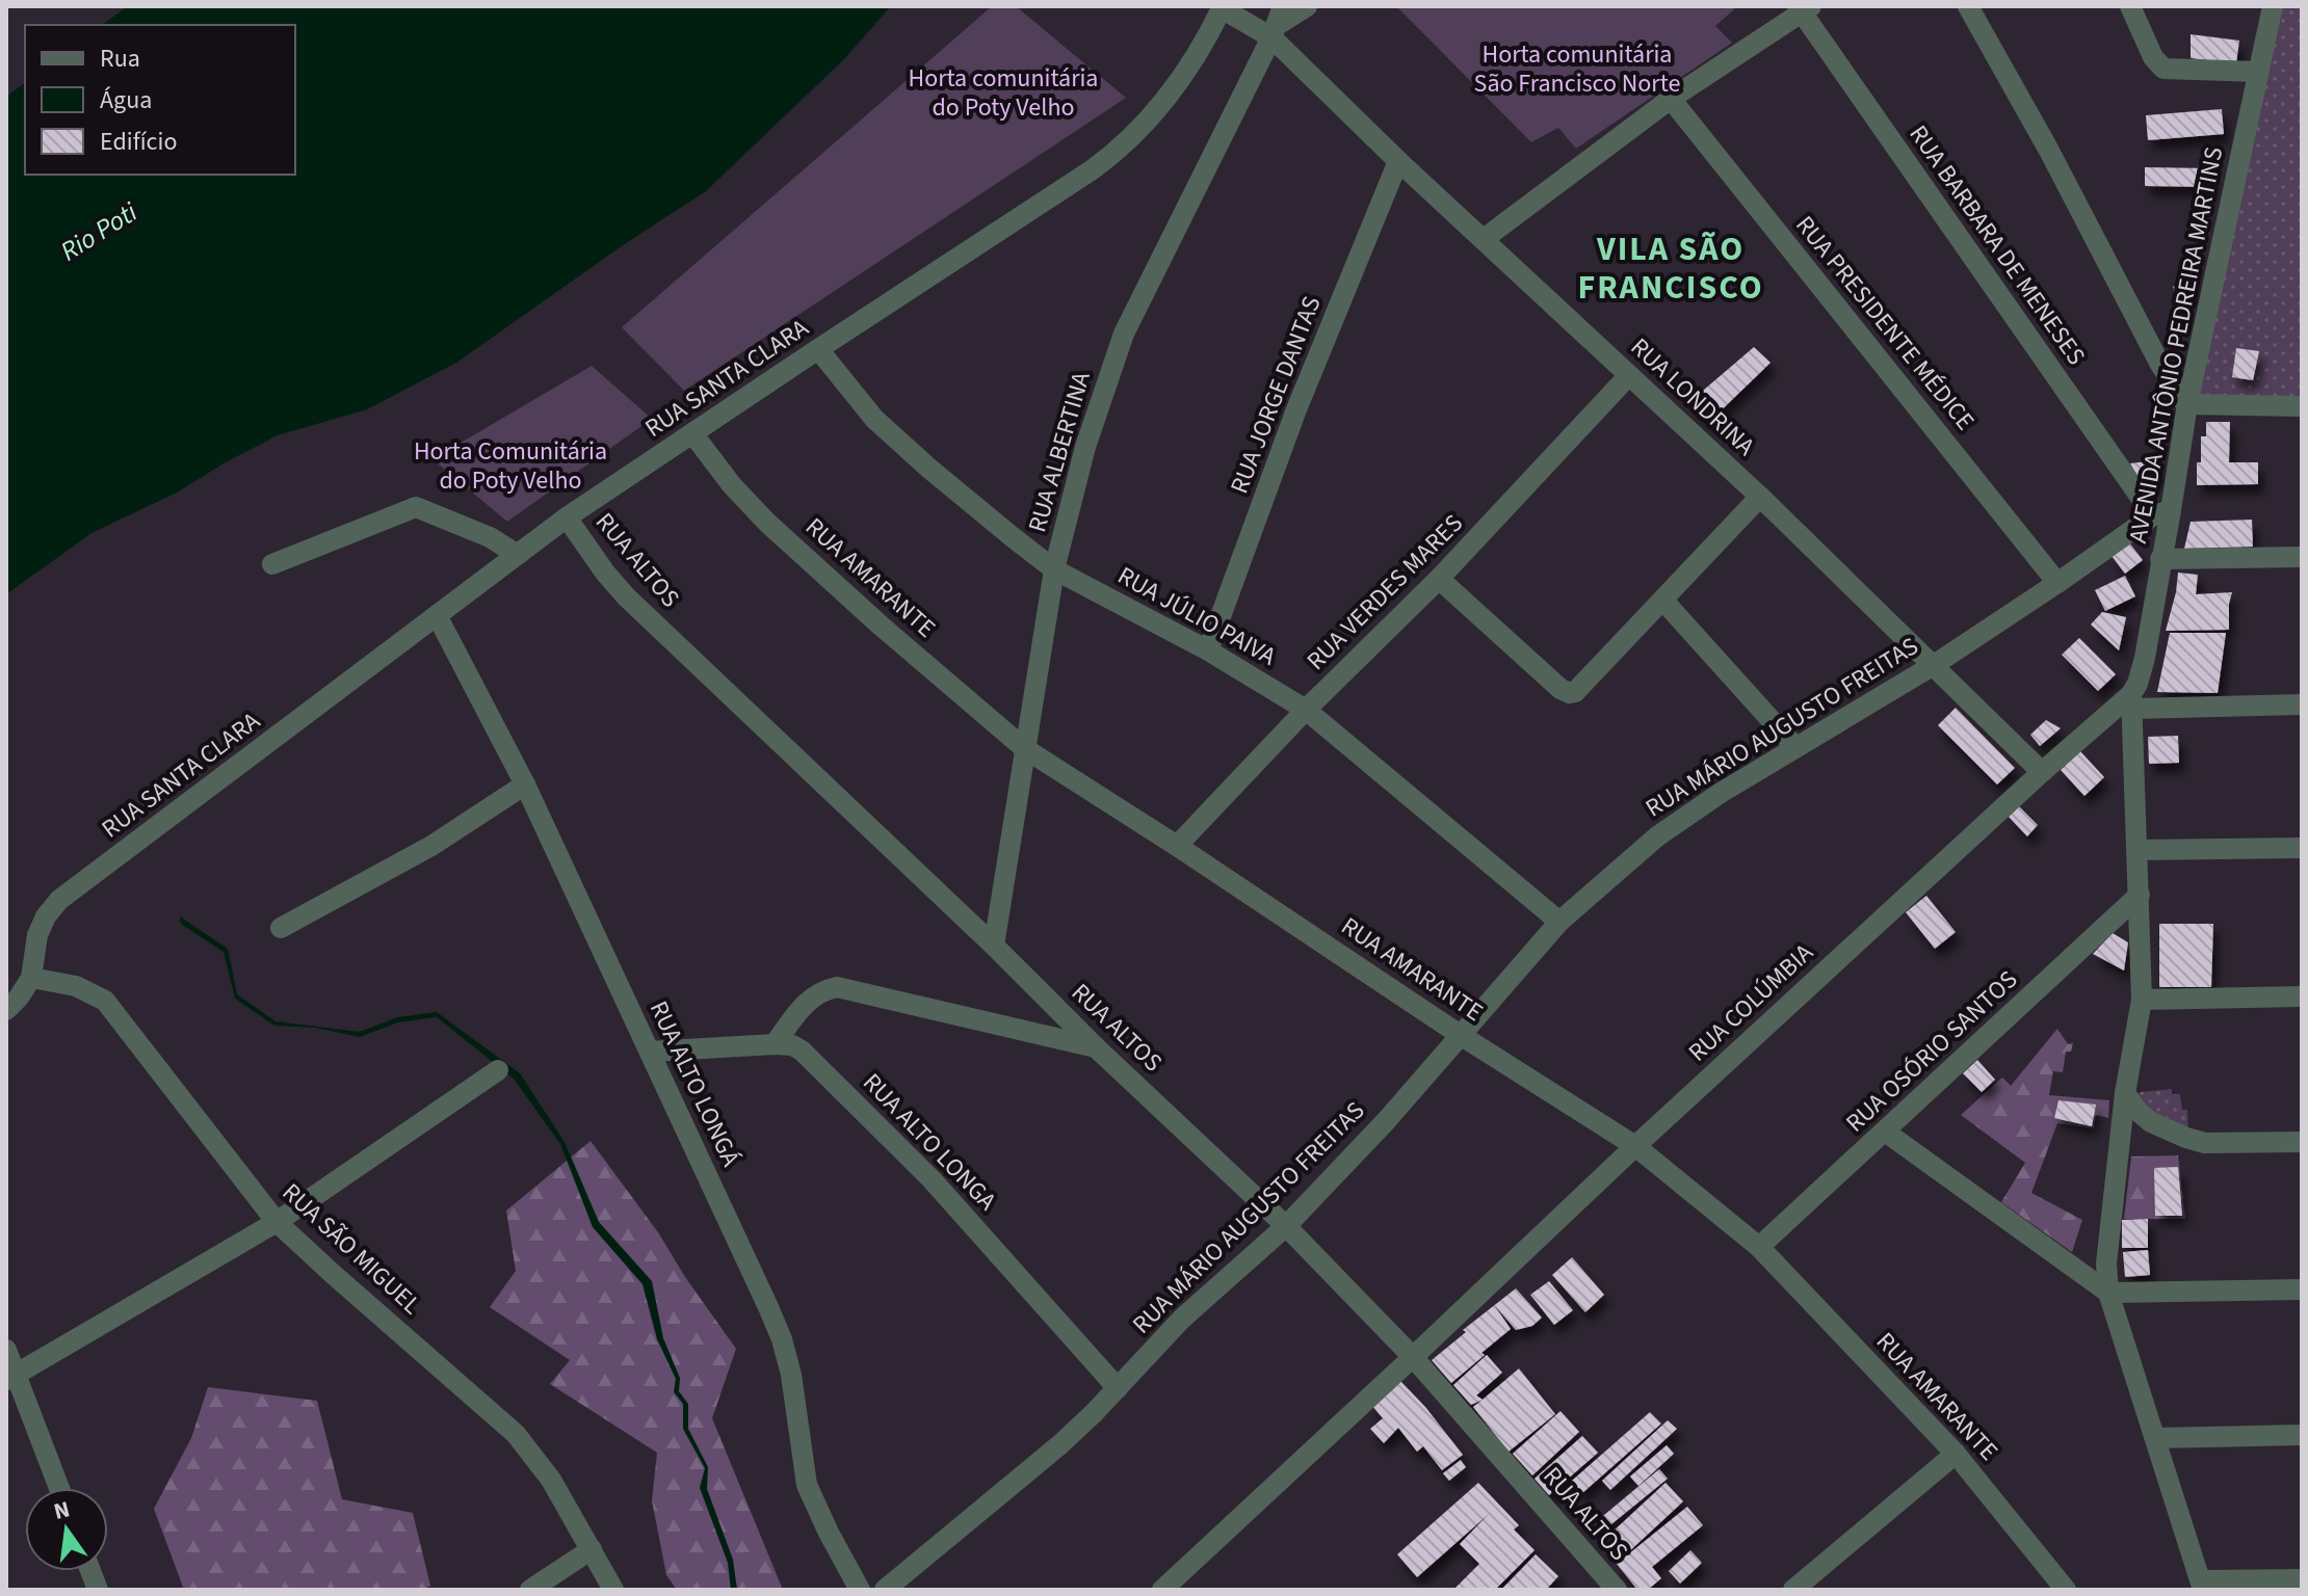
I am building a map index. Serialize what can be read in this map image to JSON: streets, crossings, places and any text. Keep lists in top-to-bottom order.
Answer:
{
  "streets": {
    "street": [
      "RUA BARBARA DE MENESES",
      "RUA PRESIDENTE MÉDICE",
      "AVENIDA ANTÔNIO PEDREIRA MARTINS",
      "RUA SANTA CLARA",
      "RUA JORGE DANTAS",
      "RUA LONDRINA",
      "RUA ALBERTINA",
      "RUA ALTOS",
      "RUA AMARANTE",
      "RUA VERDES MARES",
      "RUA JÚLIO PAIVA",
      "RUA MÁRIO AUGUSTO FREITAS",
      "RUA COLÚMBIA",
      "RUA OSÓRIO SANTOS",
      "RUA ALTO LONGÁ",
      "RUA ALTO LONGA",
      "RUA SÃO MIGUEL"
    ]
  },
  "crossings": [
    ["RUA BARBARA DE MENESES", "AVENIDA ANTÔNIO PEDREIRA MARTINS"],
    ["RUA BARBARA DE MENESES", "RUA MÁRIO AUGUSTO FREITAS"],
    ["RUA PRESIDENTE MÉDICE", "RUA MÁRIO AUGUSTO FREITAS"],
    ["AVENIDA ANTÔNIO PEDREIRA MARTINS", "RUA MÁRIO AUGUSTO FREITAS"],
    ["AVENIDA ANTÔNIO PEDREIRA MARTINS", "RUA COLÚMBIA"],
    ["RUA SANTA CLARA", "RUA LONDRINA"],
    ["RUA SANTA CLARA", "RUA ALTOS"],
    ["RUA SANTA CLARA", "RUA AMARANTE"],
    ["RUA SANTA CLARA", "RUA JÚLIO PAIVA"],
    ["RUA SANTA CLARA", "RUA ALTO LONGÁ"],
    ["RUA SANTA CLARA", "RUA SÃO MIGUEL"],
    ["RUA JORGE DANTAS", "RUA LONDRINA"],
    ["RUA JORGE DANTAS", "RUA JÚLIO PAIVA"],
    ["RUA LONDRINA", "RUA ALBERTINA"],
    ["RUA LONDRINA", "RUA VERDES MARES"],
    ["RUA LONDRINA", "RUA MÁRIO AUGUSTO FREITAS"],
    ["RUA LONDRINA", "RUA COLÚMBIA"],
    ["RUA ALBERTINA", "RUA ALTOS"],
    ["RUA ALBERTINA", "RUA AMARANTE"],
    ["RUA ALBERTINA", "RUA JÚLIO PAIVA"],
    ["RUA ALTOS", "RUA MÁRIO AUGUSTO FREITAS"],
    ["RUA ALTOS", "RUA COLÚMBIA"],
    ["RUA AMARANTE", "RUA VERDES MARES"],
    ["RUA AMARANTE", "RUA MÁRIO AUGUSTO FREITAS"],
    ["RUA AMARANTE", "RUA COLÚMBIA"],
    ["RUA AMARANTE", "RUA OSÓRIO SANTOS"],
    ["RUA VERDES MARES", "RUA JÚLIO PAIVA"],
    ["RUA JÚLIO PAIVA", "RUA MÁRIO AUGUSTO FREITAS"],
    ["RUA MÁRIO AUGUSTO FREITAS", "RUA ALTO LONGA"],
    ["RUA ALTO LONGÁ", "RUA ALTO LONGA"]
  ],
  "districts": ["VILA SÃO FRANCISCO"],
  "water": ["Rio Poti"],
  "parks": ["Horta comunitária São Francisco Norte", "Horta comunitária do Poty Velho", "Horta Comunitária do Poty Velho"],
  "legend": ["Rua", "Água", "Edifício"],
  "north": "top"
}
